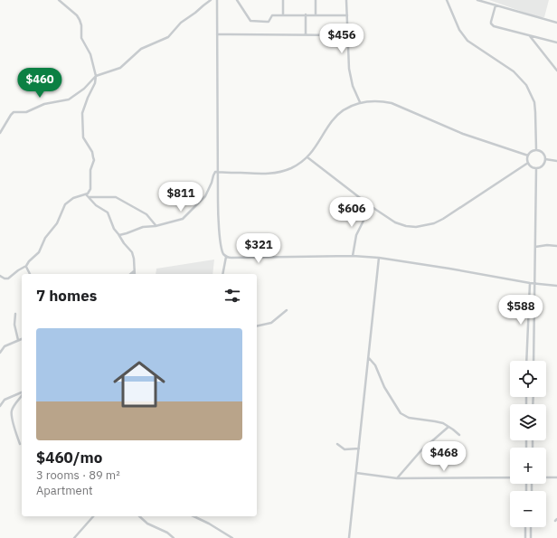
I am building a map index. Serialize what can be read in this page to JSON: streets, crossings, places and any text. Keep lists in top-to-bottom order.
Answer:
{
  "page": {
    "price": [
      "$456",
      "$460",
      "$811",
      "$606",
      "$321",
      "$588",
      "$468"
    ],
    "heading": "7 homes",
    "list": [
      {
        "name": "$460/mo",
        "note": "3 rooms · 89 m² · Apartment"
      }
    ],
    "map_buttons": ["+", "−"]
  }
}
